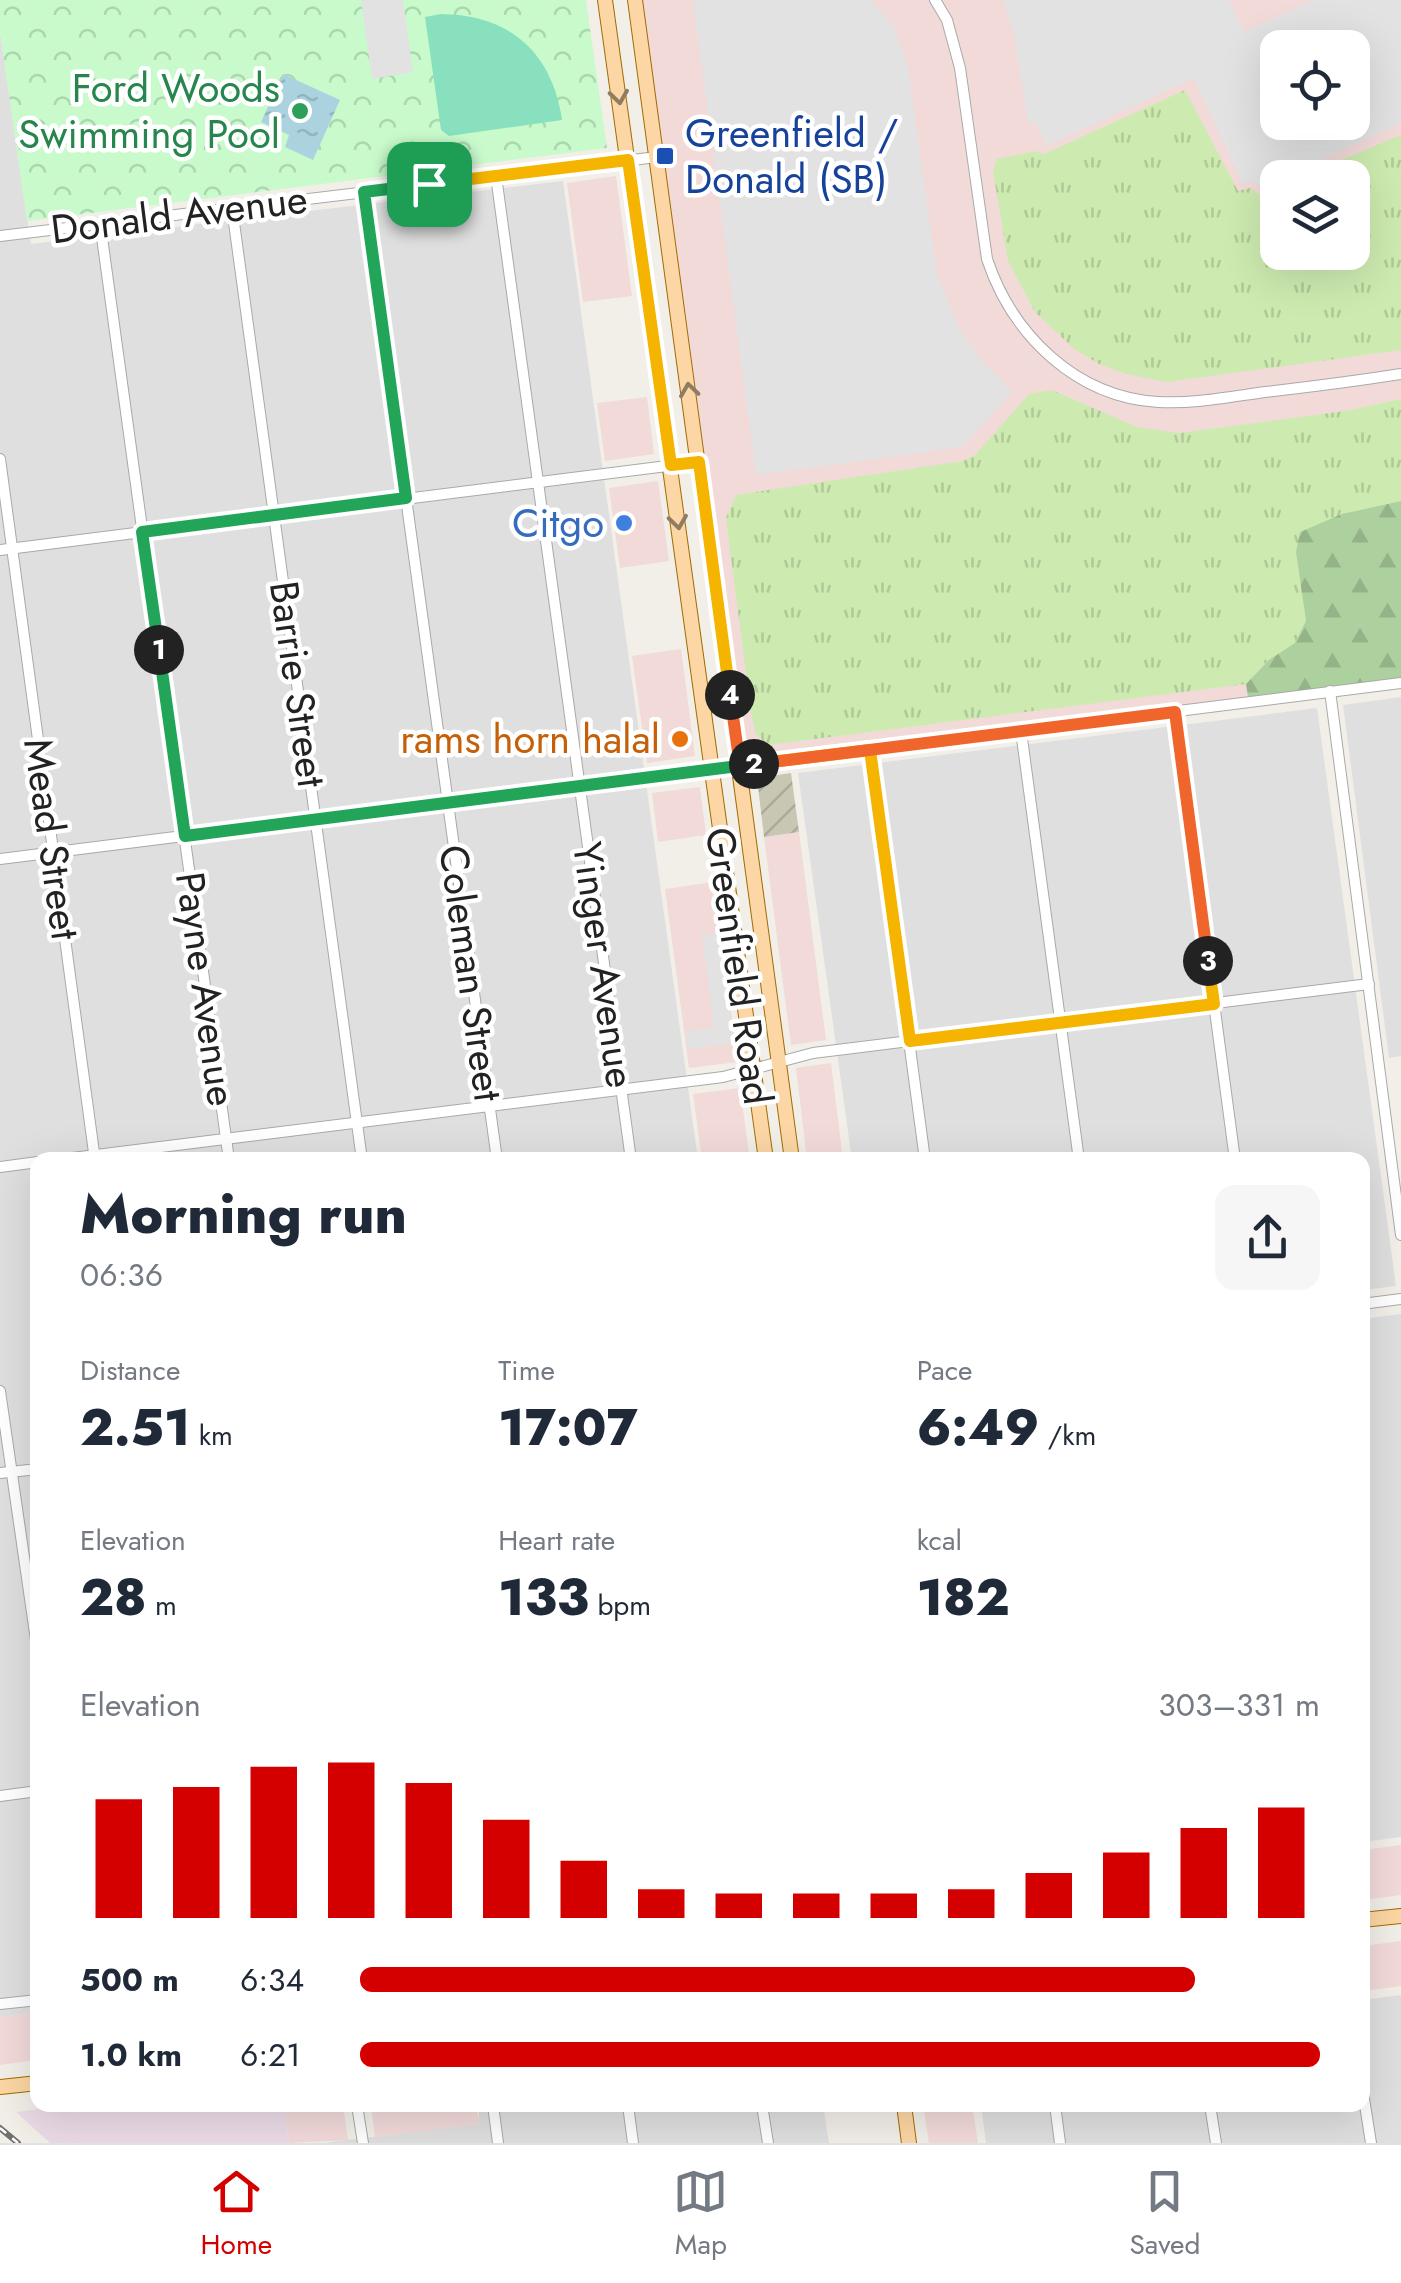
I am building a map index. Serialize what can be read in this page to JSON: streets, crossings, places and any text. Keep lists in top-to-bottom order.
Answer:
{
  "streets": {
    "main road": ["Greenfield Road"],
    "street": [
      "Donald Avenue",
      "Barrie Street",
      "Mead Street",
      "Yinger Avenue",
      "Coleman Street",
      "Payne Avenue"
    ]
  },
  "crossings": [
    ["Donald Avenue", "Barrie Street"],
    ["Donald Avenue", "Yinger Avenue"],
    ["Donald Avenue", "Greenfield Road"],
    ["Donald Avenue", "Coleman Street"],
    ["Donald Avenue", "Payne Avenue"]
  ],
  "places": {
    "other": ["Ford Woods Swimming Pool", "Citgo", "rams horn halal"],
    "transit": ["Greenfield / Donald (SB)"]
  },
  "page": {
    "pins": [
      "1",
      "4",
      "2",
      "3"
    ],
    "heading": ["Morning run", "06:36"],
    "stats": [
      ["Distance", "2.51 km"],
      ["Time", "17:07"],
      ["Pace", "6:49 /km"],
      ["Elevation", "28 m"],
      ["Heart rate", "133 bpm"],
      ["kcal", "182"]
    ],
    "chart": ["Elevation", "303–331 m"],
    "list": [
      {
        "name": "500 m",
        "note": "6:34"
      },
      {
        "name": "1.0 km",
        "note": "6:21"
      }
    ],
    "tabs": ["Home", "Map", "Saved"]
  }
}
